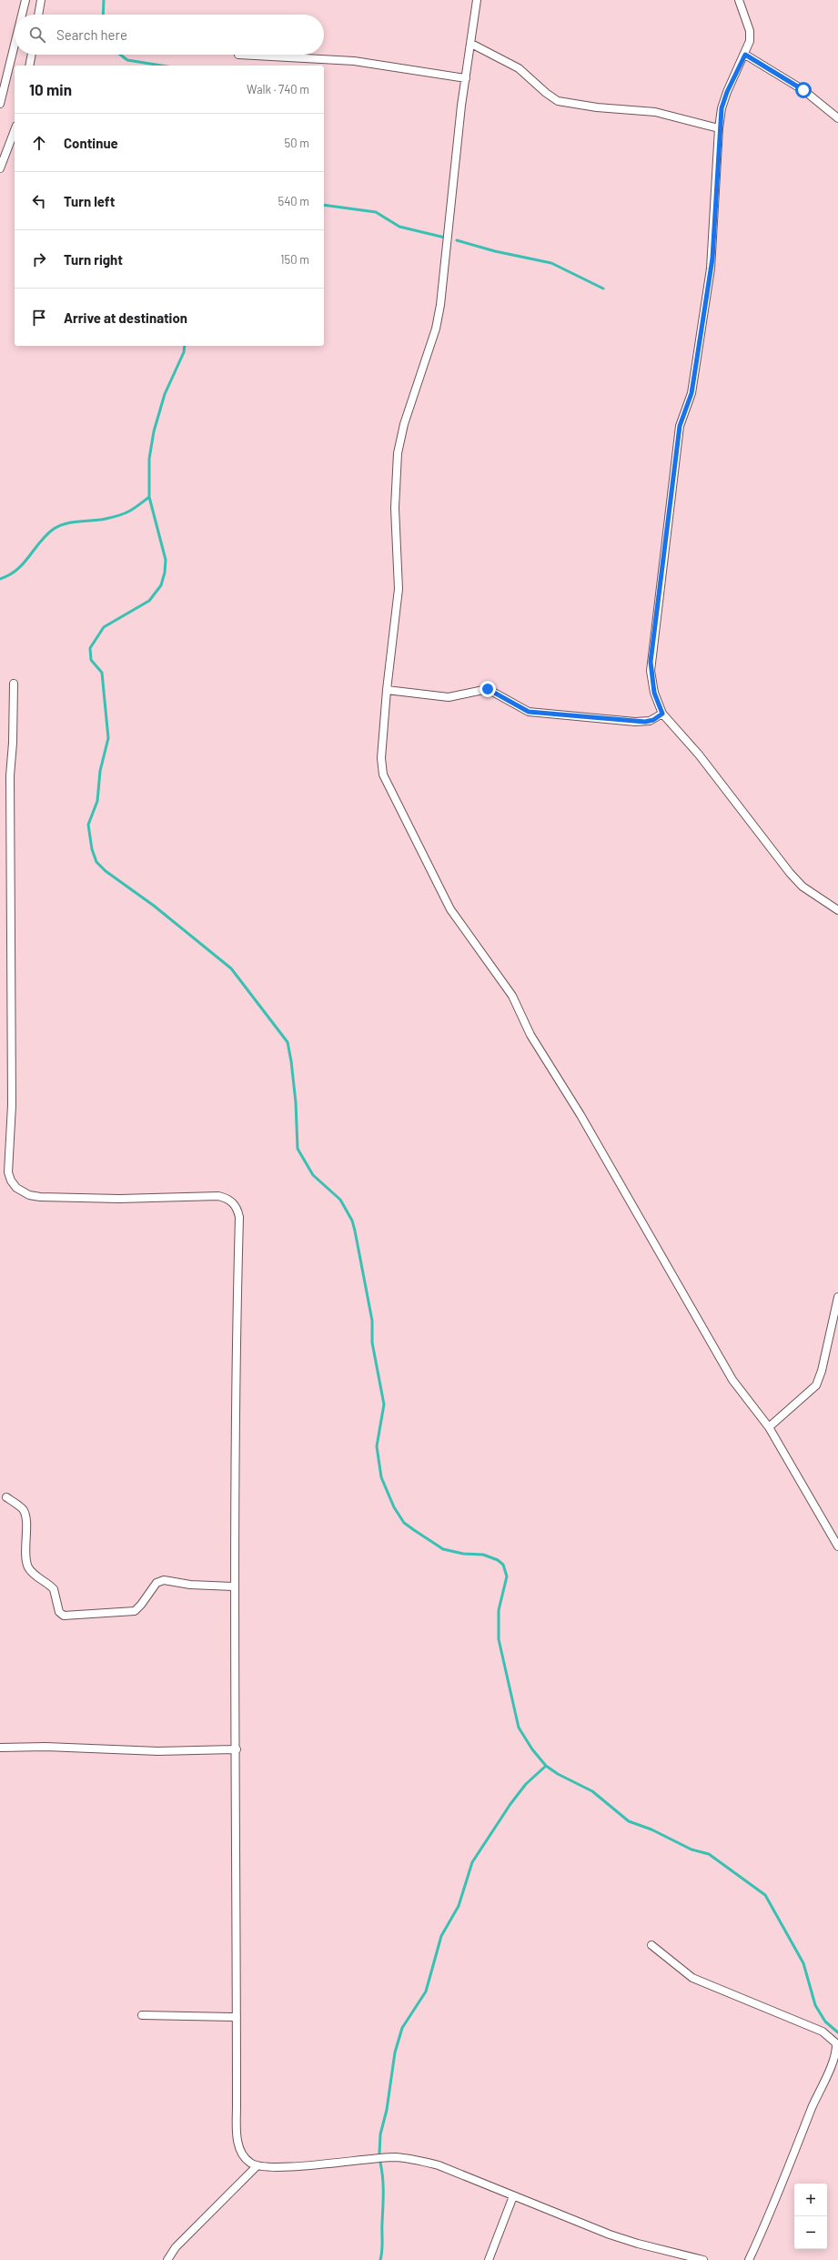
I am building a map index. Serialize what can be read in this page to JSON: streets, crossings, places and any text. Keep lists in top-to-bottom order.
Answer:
{
  "page": {
    "search": "Search here",
    "heading": ["10 min", "Walk · 740 m"],
    "list": [
      ["Continue", "50 m"],
      ["Turn left", "540 m"],
      ["Turn right", "150 m"],
      "Arrive at destination"
    ],
    "map_buttons": ["+", "−"]
  }
}
